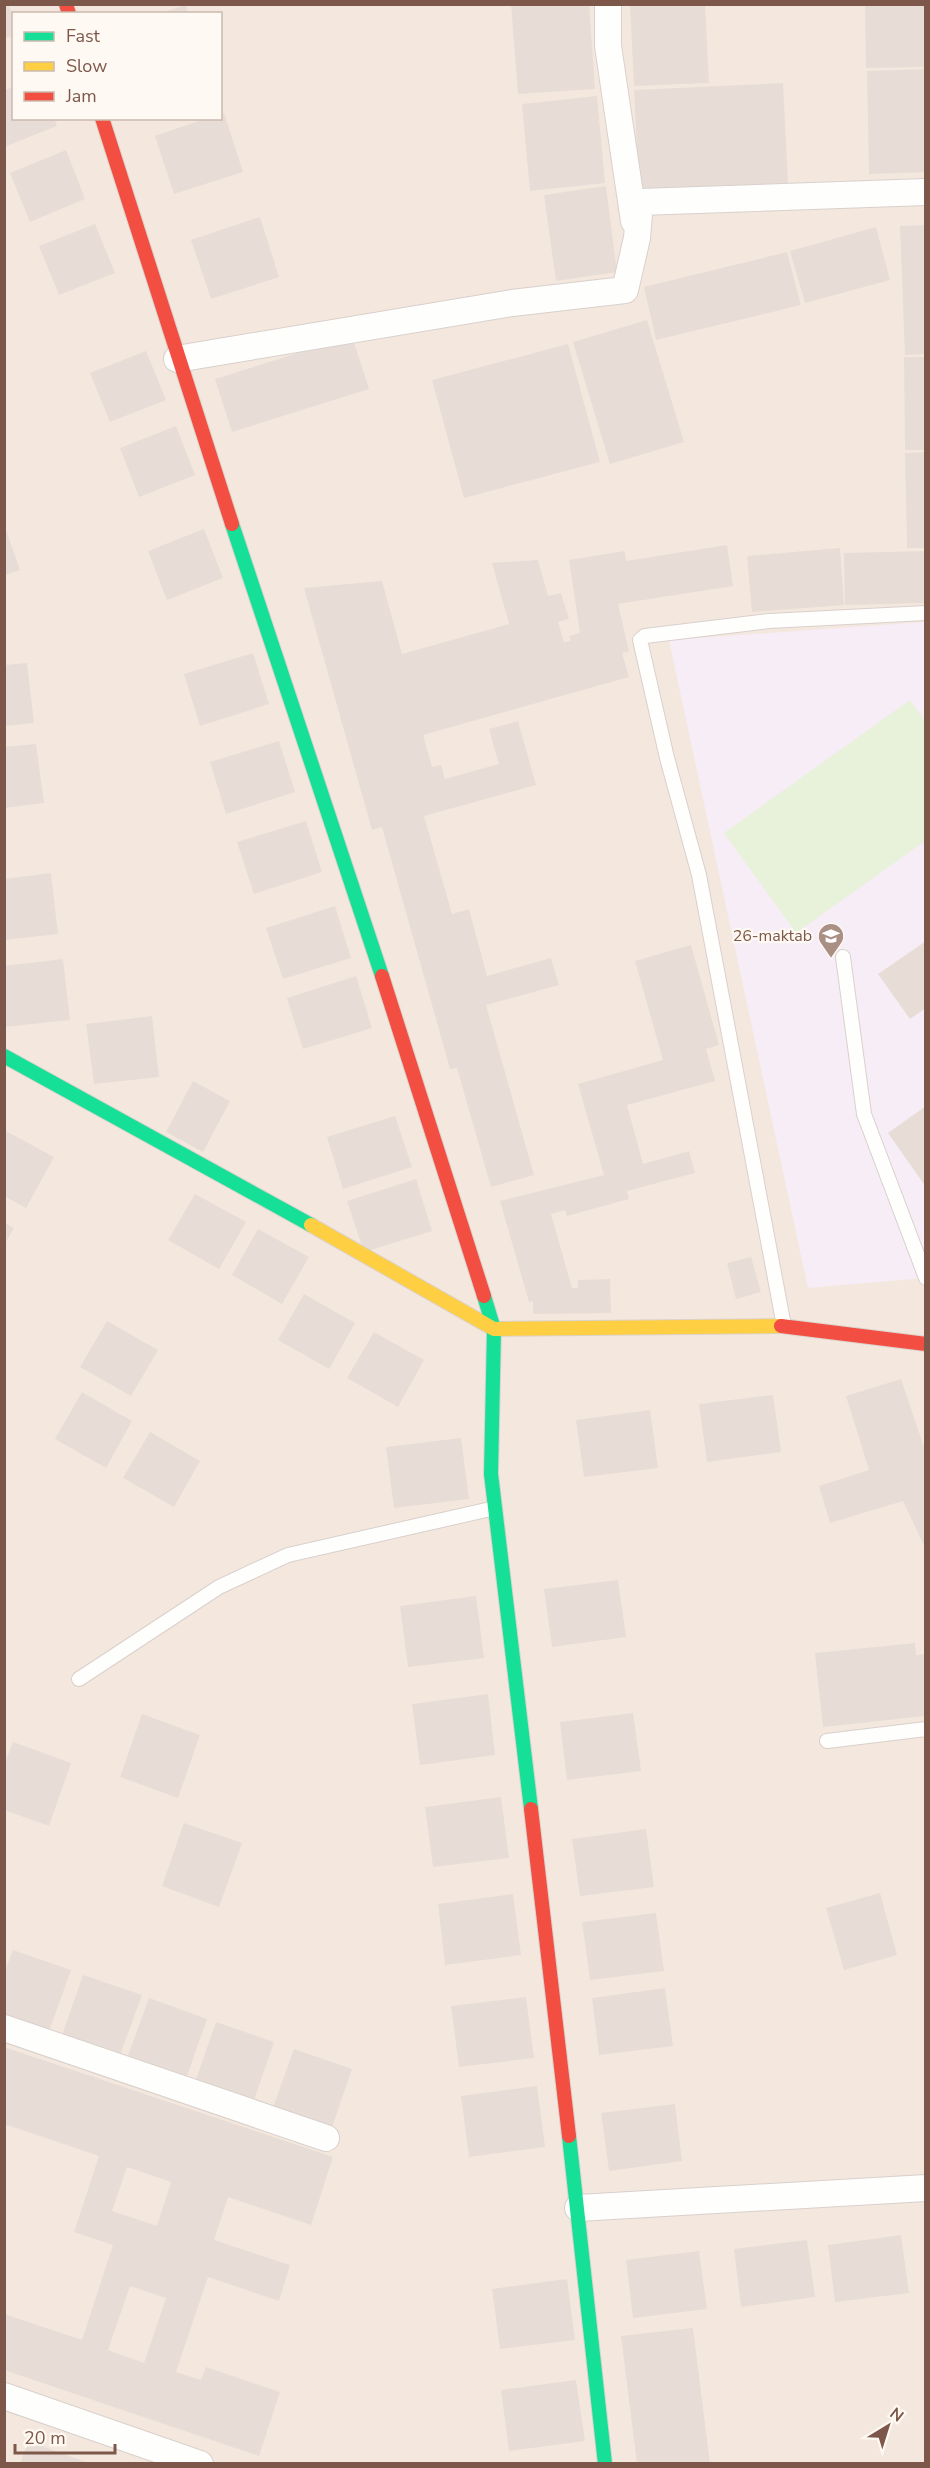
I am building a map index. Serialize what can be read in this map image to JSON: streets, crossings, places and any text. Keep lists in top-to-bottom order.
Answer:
{
  "places": {
    "school or university": ["26-maktab"]
  },
  "legend": ["Fast", "Slow", "Jam"],
  "scale_bar": "20 m",
  "north": "top right"
}
